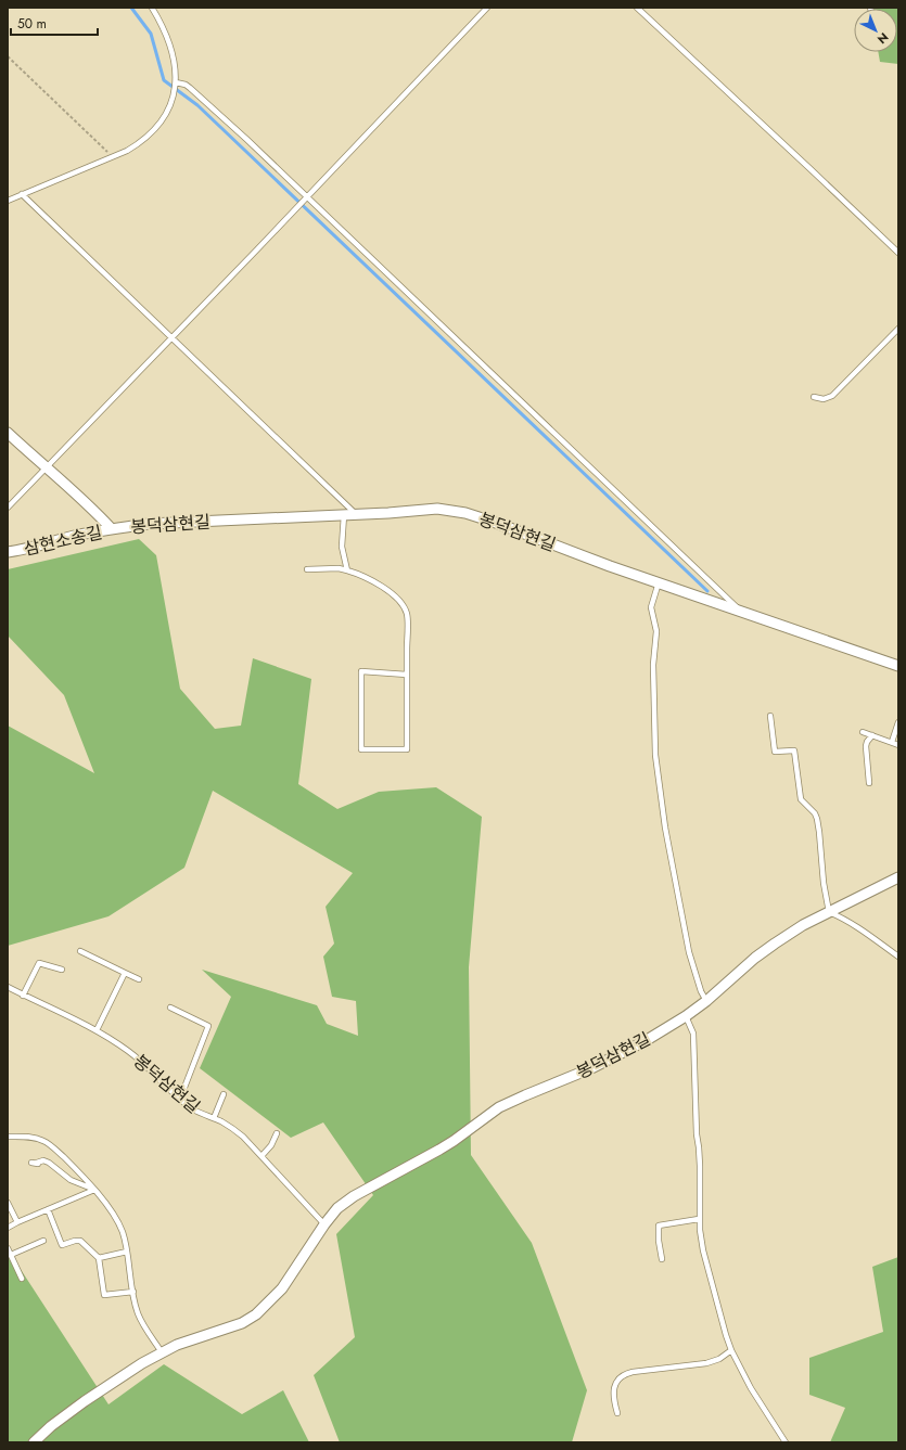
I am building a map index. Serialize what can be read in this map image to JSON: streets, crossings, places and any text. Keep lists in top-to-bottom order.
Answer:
{
  "streets": {
    "street": ["봉덕삼현길", "삼현소송길"]
  },
  "crossings": [
    ["봉덕삼현길", "삼현소송길"]
  ],
  "scale_bar": "50 m",
  "north": "bottom right"
}
